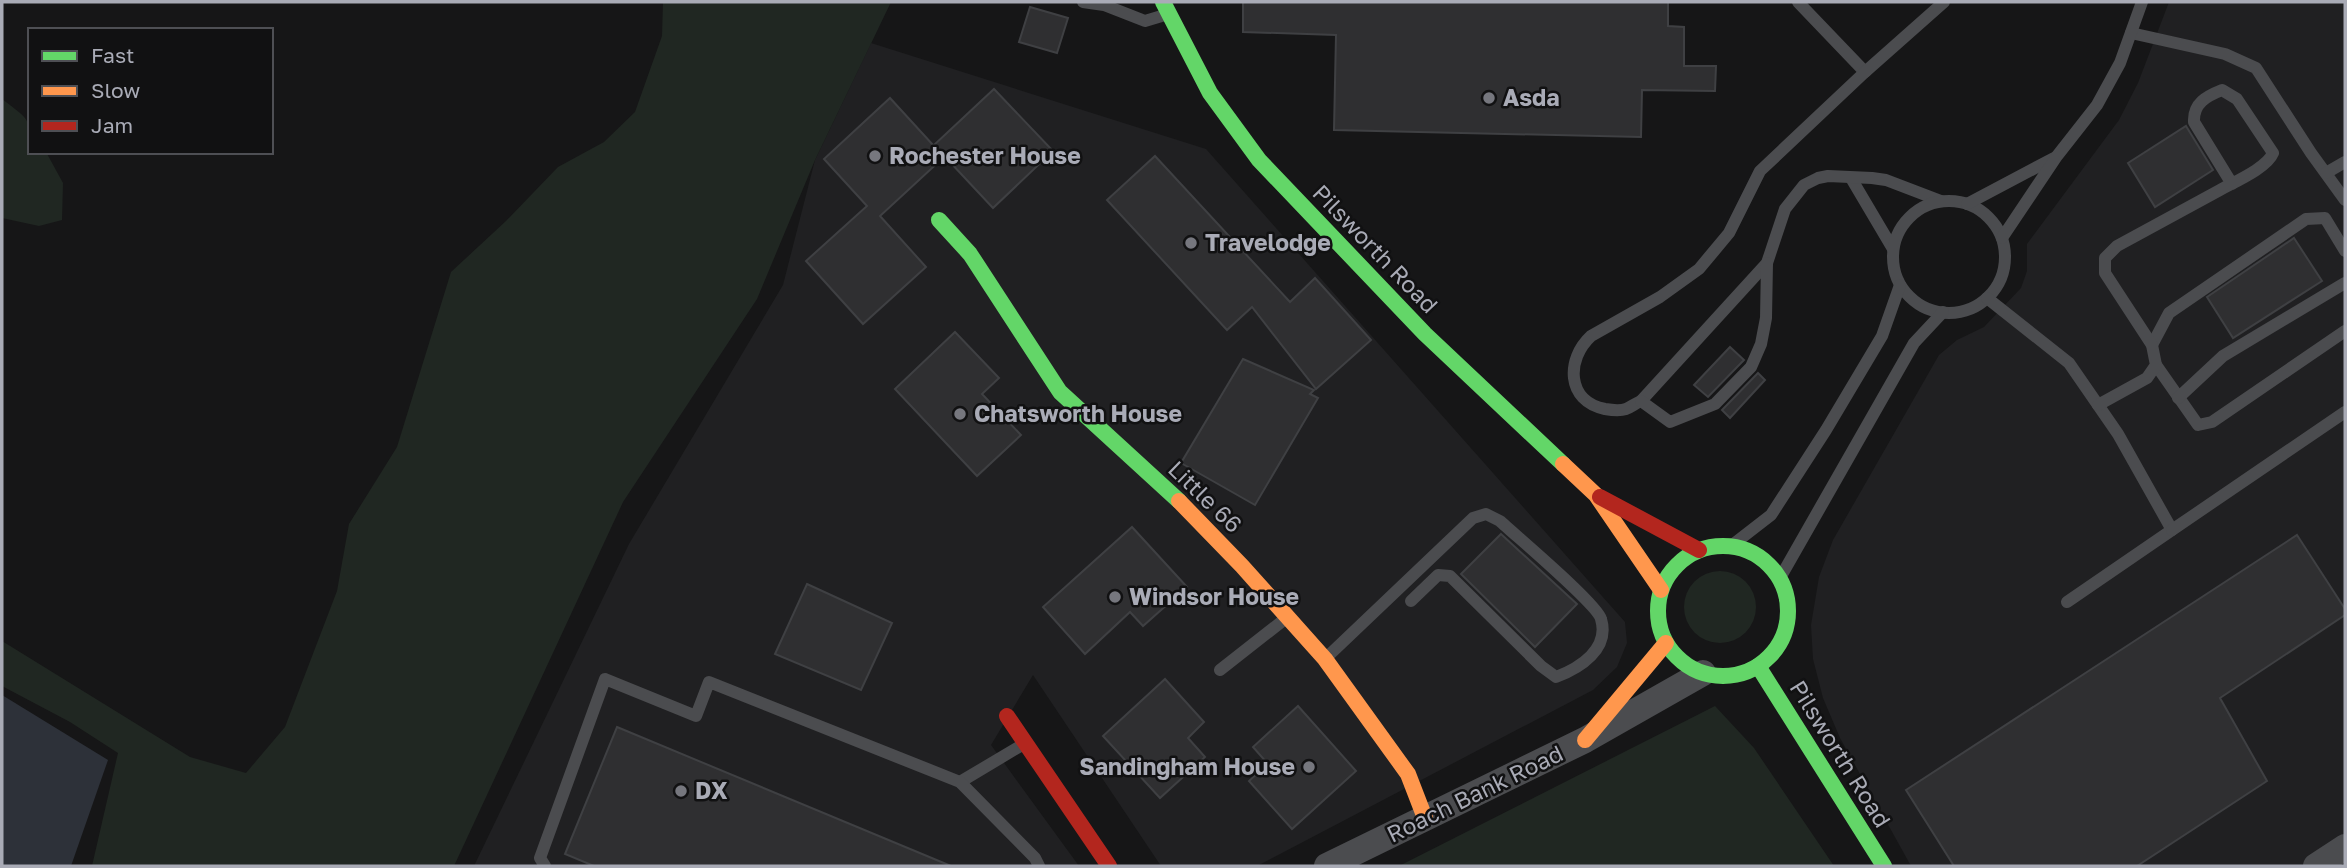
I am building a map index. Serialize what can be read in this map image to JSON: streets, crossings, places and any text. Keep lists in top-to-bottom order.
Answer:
{
  "streets": {
    "street": ["Pilsworth Road", "Little 66", "Roach Bank Road"]
  },
  "crossings": [
    ["Pilsworth Road", "Roach Bank Road"],
    ["Little 66", "Roach Bank Road"]
  ],
  "places": [
    "Asda",
    "Rochester House",
    "Travelodge",
    "Chatsworth House",
    "Windsor House",
    "Sandingham House",
    "DX"
  ],
  "legend": ["Fast", "Slow", "Jam"]
}
